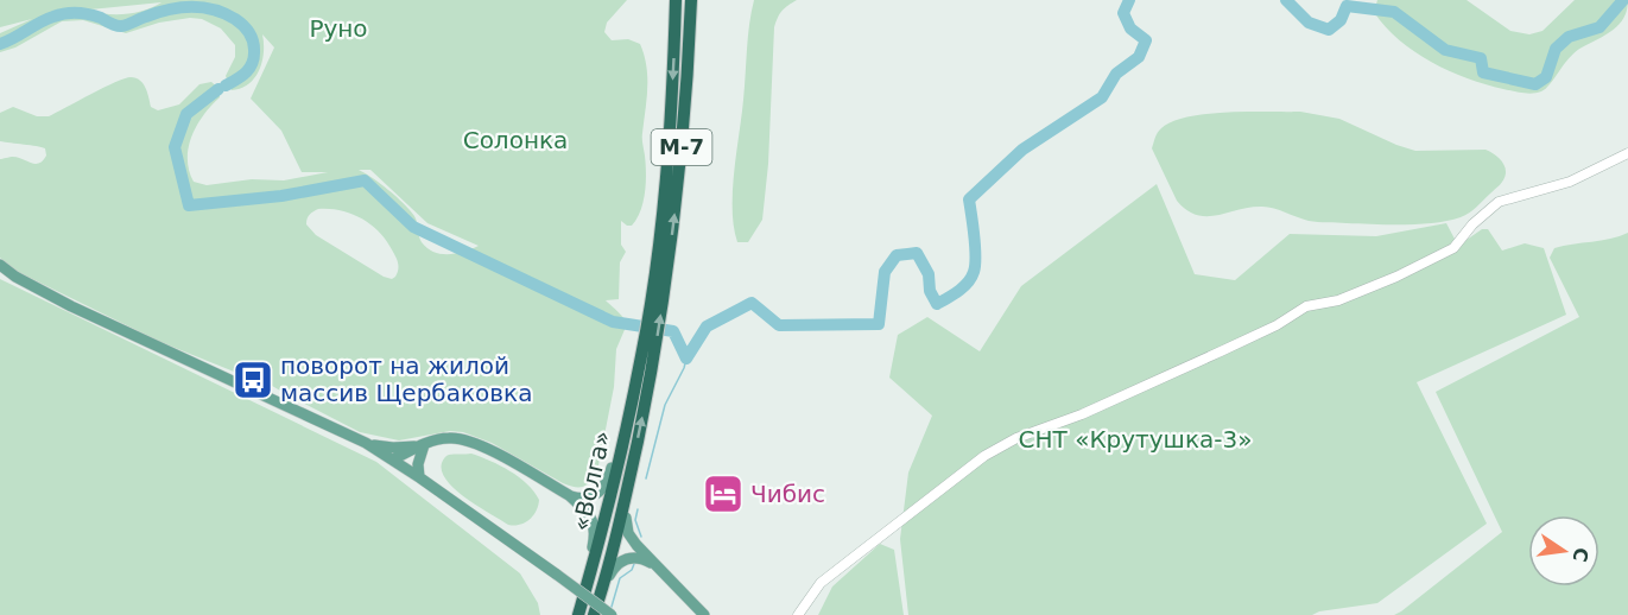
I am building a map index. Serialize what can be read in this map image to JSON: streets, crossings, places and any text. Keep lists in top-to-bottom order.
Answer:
{
  "streets": {
    "highway": ["М-7", "«Волга»"]
  },
  "crossings": [
    ["М-7", "«Волга»"]
  ],
  "parks": ["Руно", "Солонка", "СНТ «Крутушка-3»"],
  "places": {
    "bus stop": ["поворот на жилой массив Щербаковка"],
    "hotel": ["Чибис"]
  },
  "north": "right"
}
